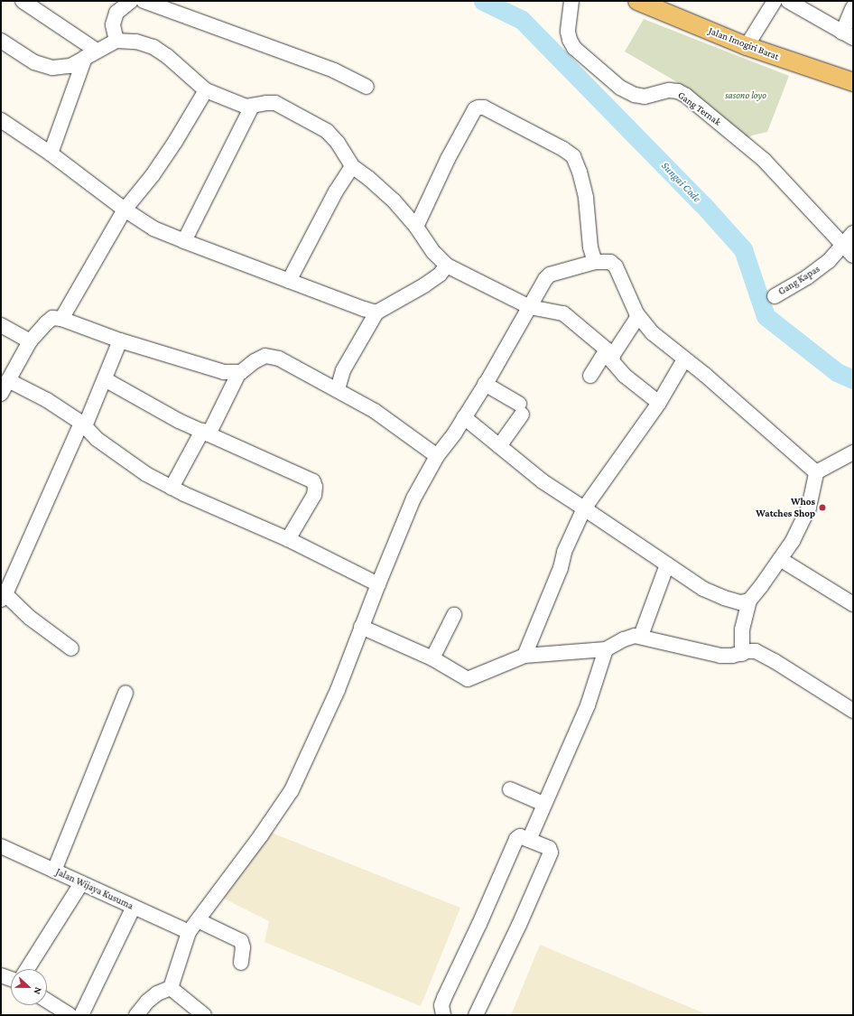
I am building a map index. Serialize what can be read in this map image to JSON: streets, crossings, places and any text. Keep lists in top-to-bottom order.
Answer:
{
  "streets": {
    "main road": ["Jalan Imogiri Barat"],
    "street": ["Gang Ternak", "Gang Kapas", "Jalan Wijaya Kusuma"]
  },
  "crossings": [
    ["Gang Ternak", "Gang Kapas"]
  ],
  "water": ["Sungai Code"],
  "parks": ["sasono loyo"],
  "places": ["Whos Watches Shop"],
  "north": "right"
}
